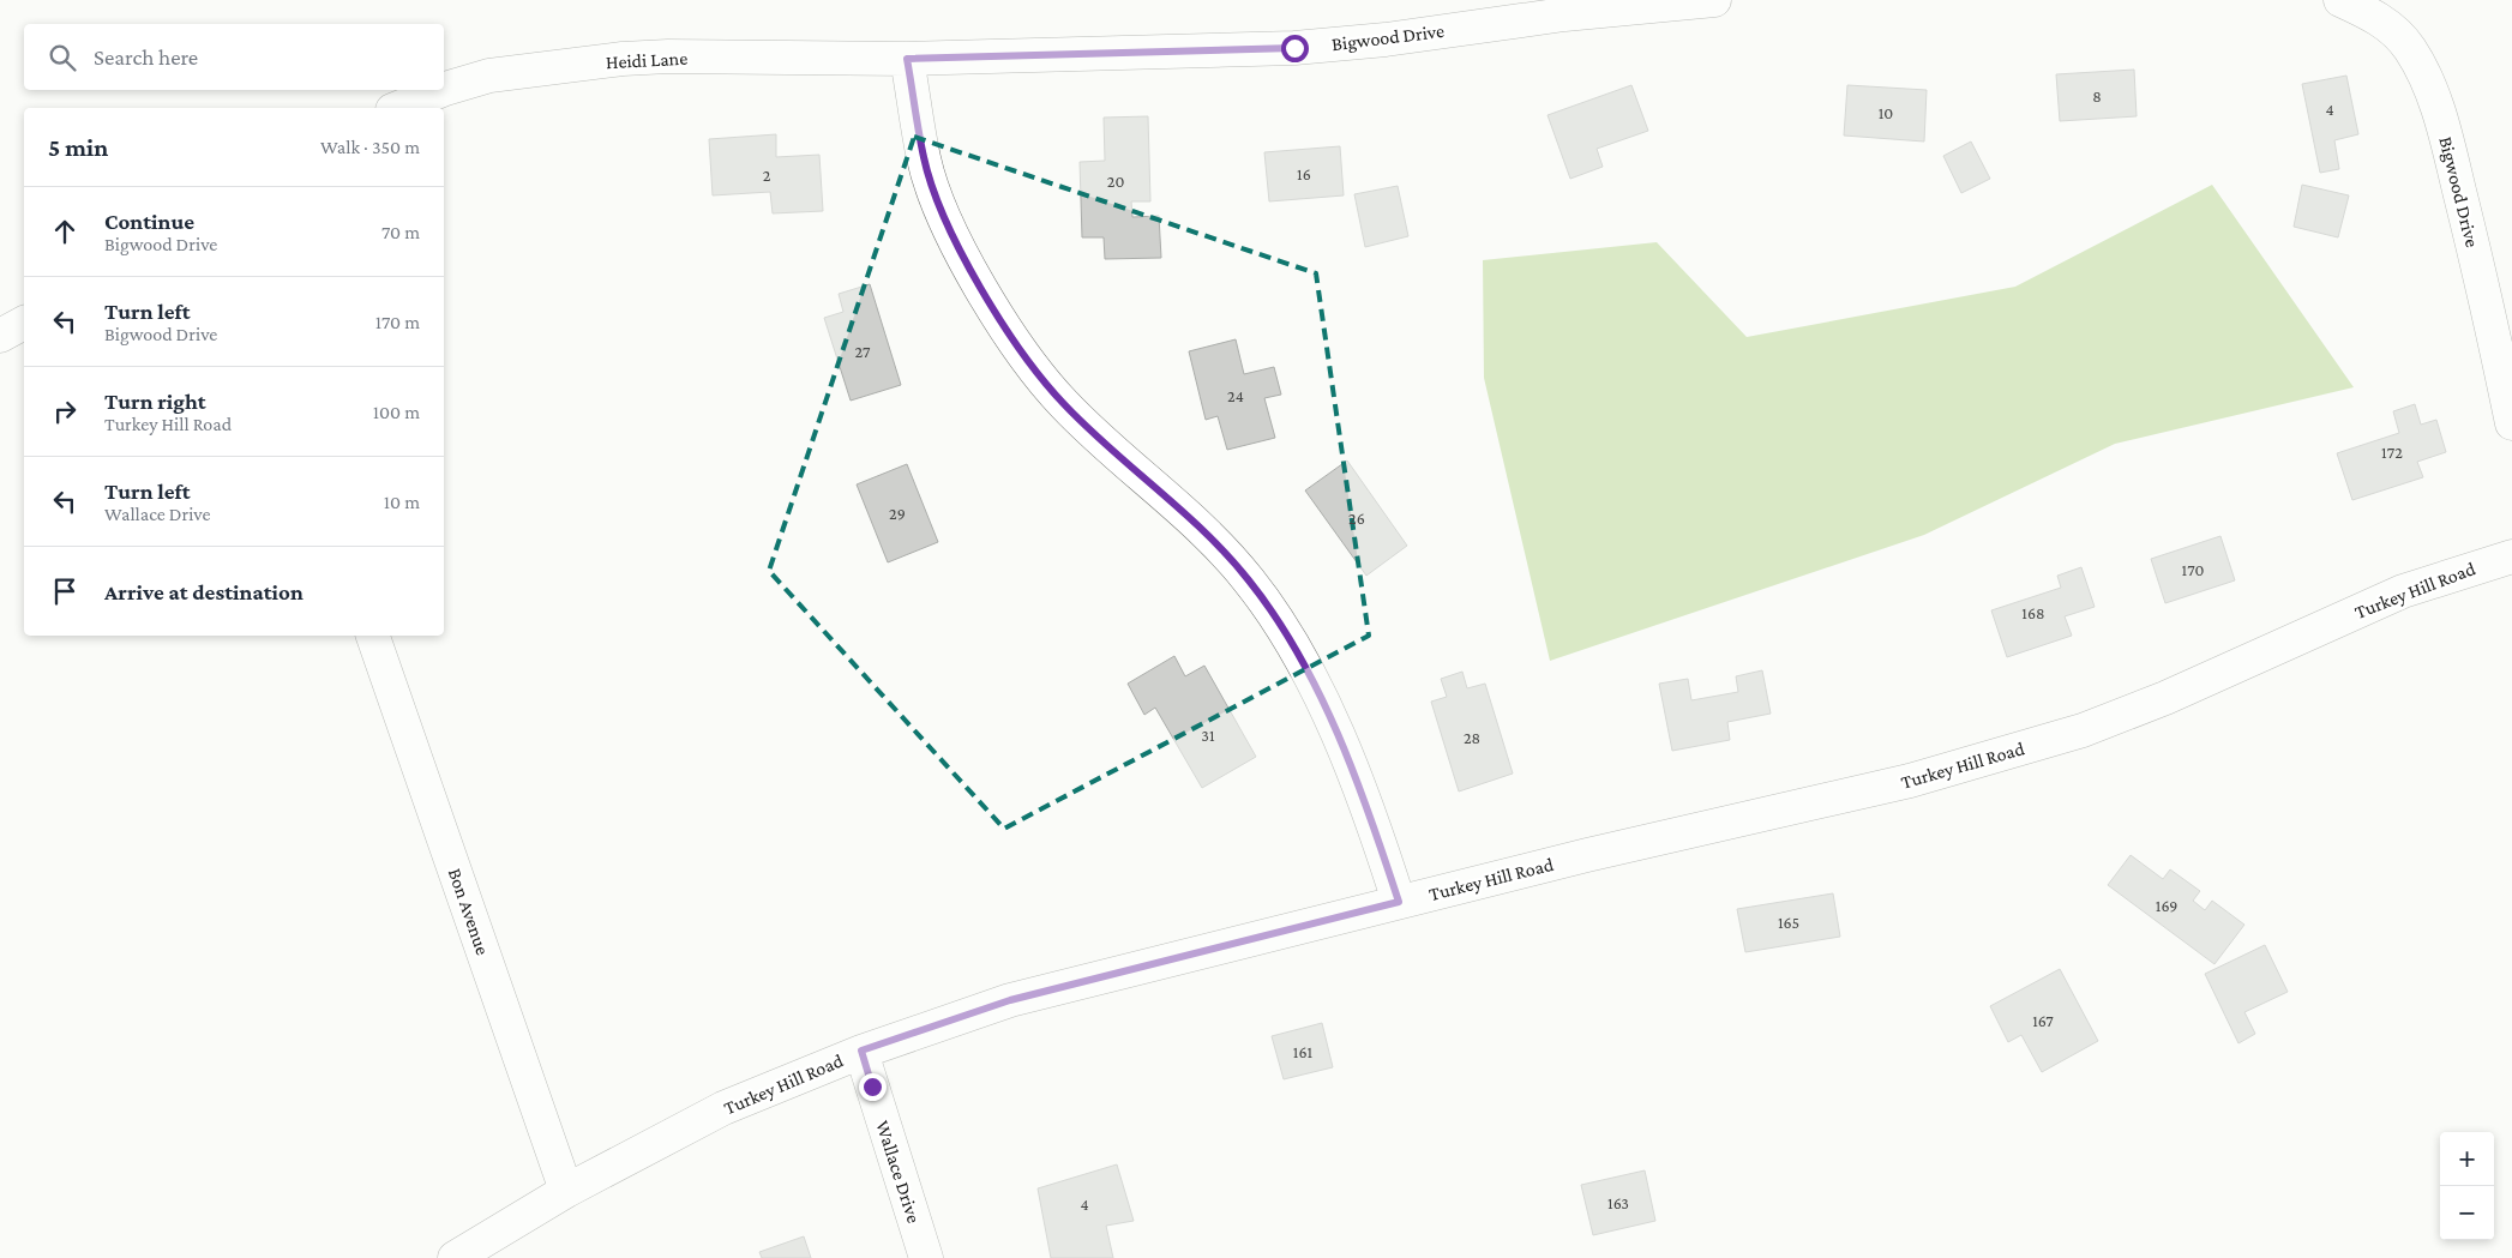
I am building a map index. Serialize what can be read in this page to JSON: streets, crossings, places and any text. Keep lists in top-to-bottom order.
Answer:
{
  "streets": {
    "street": [
      "Bigwood Drive",
      "Heidi Lane",
      "Turkey Hill Road",
      "Bon Avenue",
      "Wallace Drive"
    ]
  },
  "crossings": [
    ["Bigwood Drive", "Heidi Lane"],
    ["Turkey Hill Road", "Bon Avenue"],
    ["Turkey Hill Road", "Wallace Drive"]
  ],
  "house_numbers": [
    "8",
    "4",
    "10",
    "16",
    "2",
    "20",
    "27",
    "24",
    "172",
    "29",
    "26",
    "170",
    "168",
    "31",
    "28",
    "169",
    "165",
    "167",
    "161",
    "163",
    "4"
  ],
  "page": {
    "search": "Search here",
    "heading": ["5 min", "Walk · 350 m"],
    "list": [
      ["Continue", "Bigwood Drive", "70 m"],
      ["Turn left", "Bigwood Drive", "170 m"],
      ["Turn right", "Turkey Hill Road", "100 m"],
      ["Turn left", "Wallace Drive", "10 m"],
      "Arrive at destination"
    ],
    "map_buttons": ["+", "−"]
  }
}
